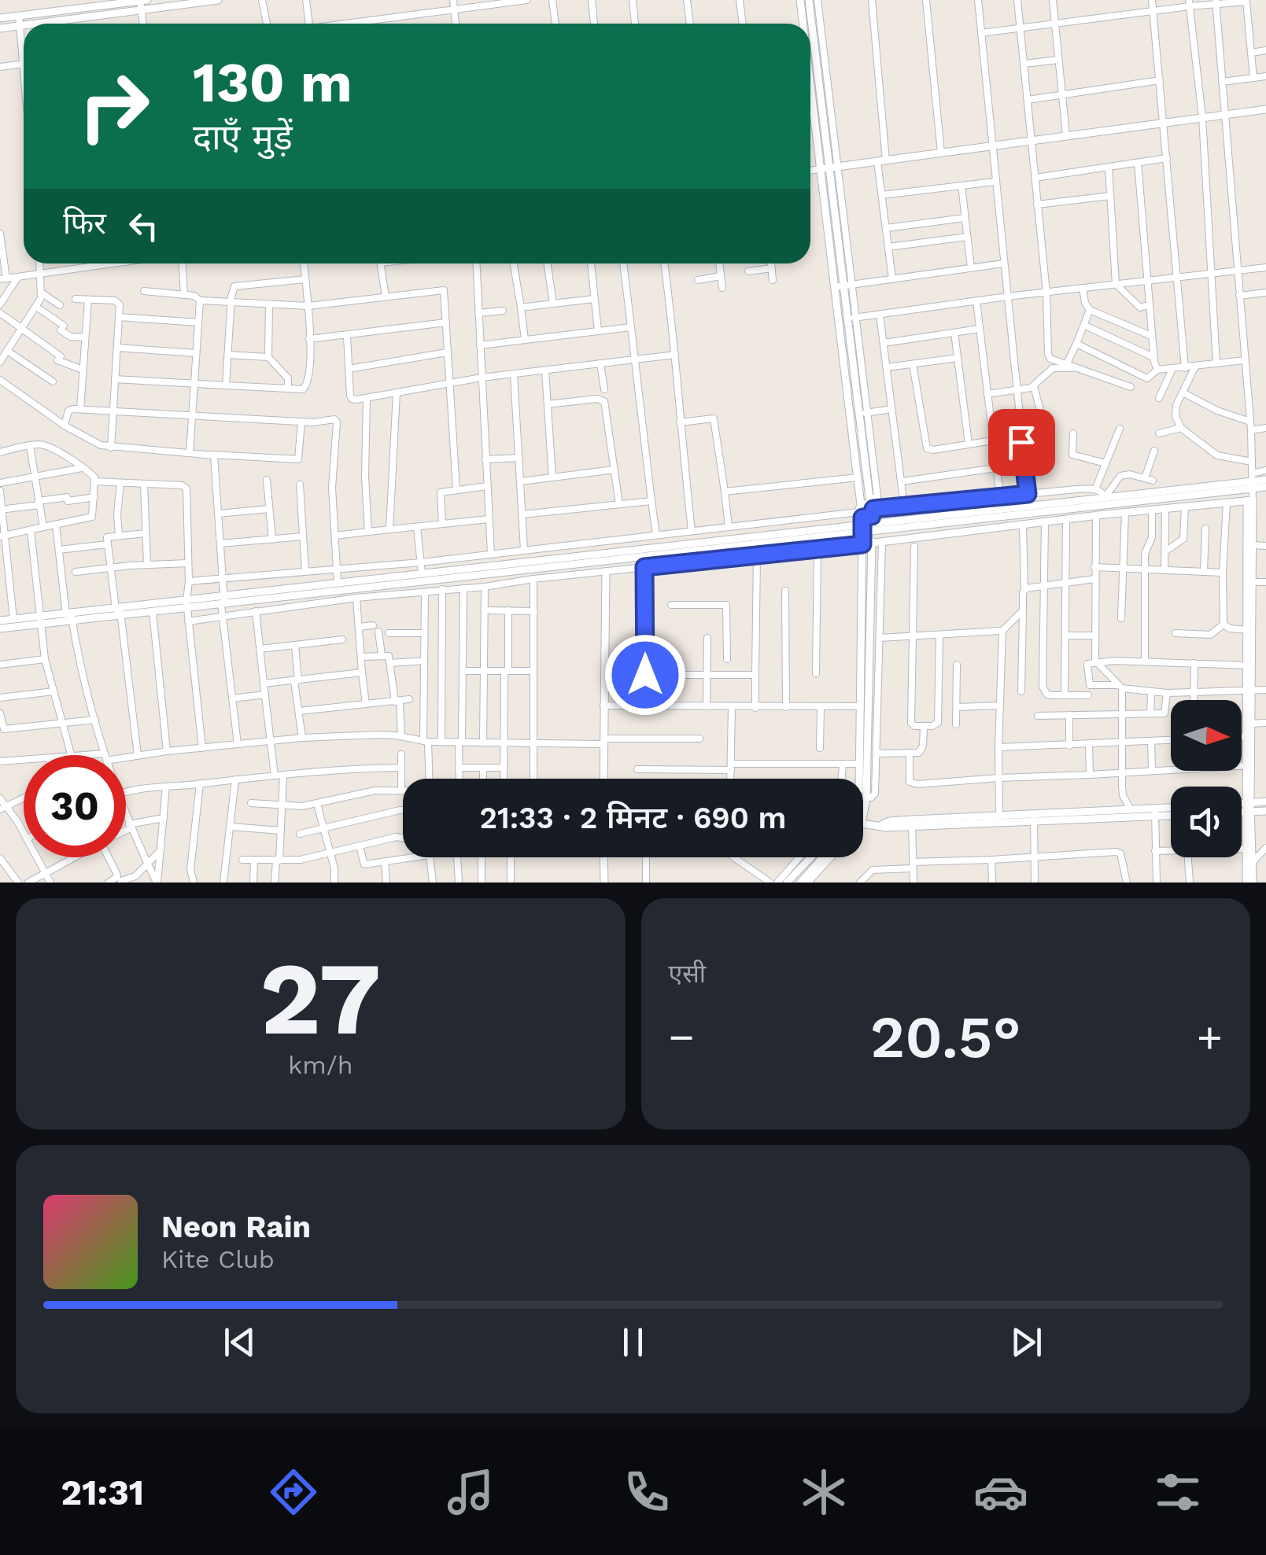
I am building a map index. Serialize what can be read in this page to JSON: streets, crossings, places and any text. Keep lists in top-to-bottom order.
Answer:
{
  "north": "right",
  "page": {
    "turn": ["130 m", "दाएँ मुड़ें"],
    "then": "फिर",
    "limit": "30",
    "trip": "21:33 · 2 मिनट · 690 m",
    "tile": [
      ["27", "km/h"],
      "एसी"
    ],
    "heat": ["−", "20.5°", "+"],
    "song": ["Neon Rain", "Kite Club"],
    "tabs": "21:31"
  }
}
